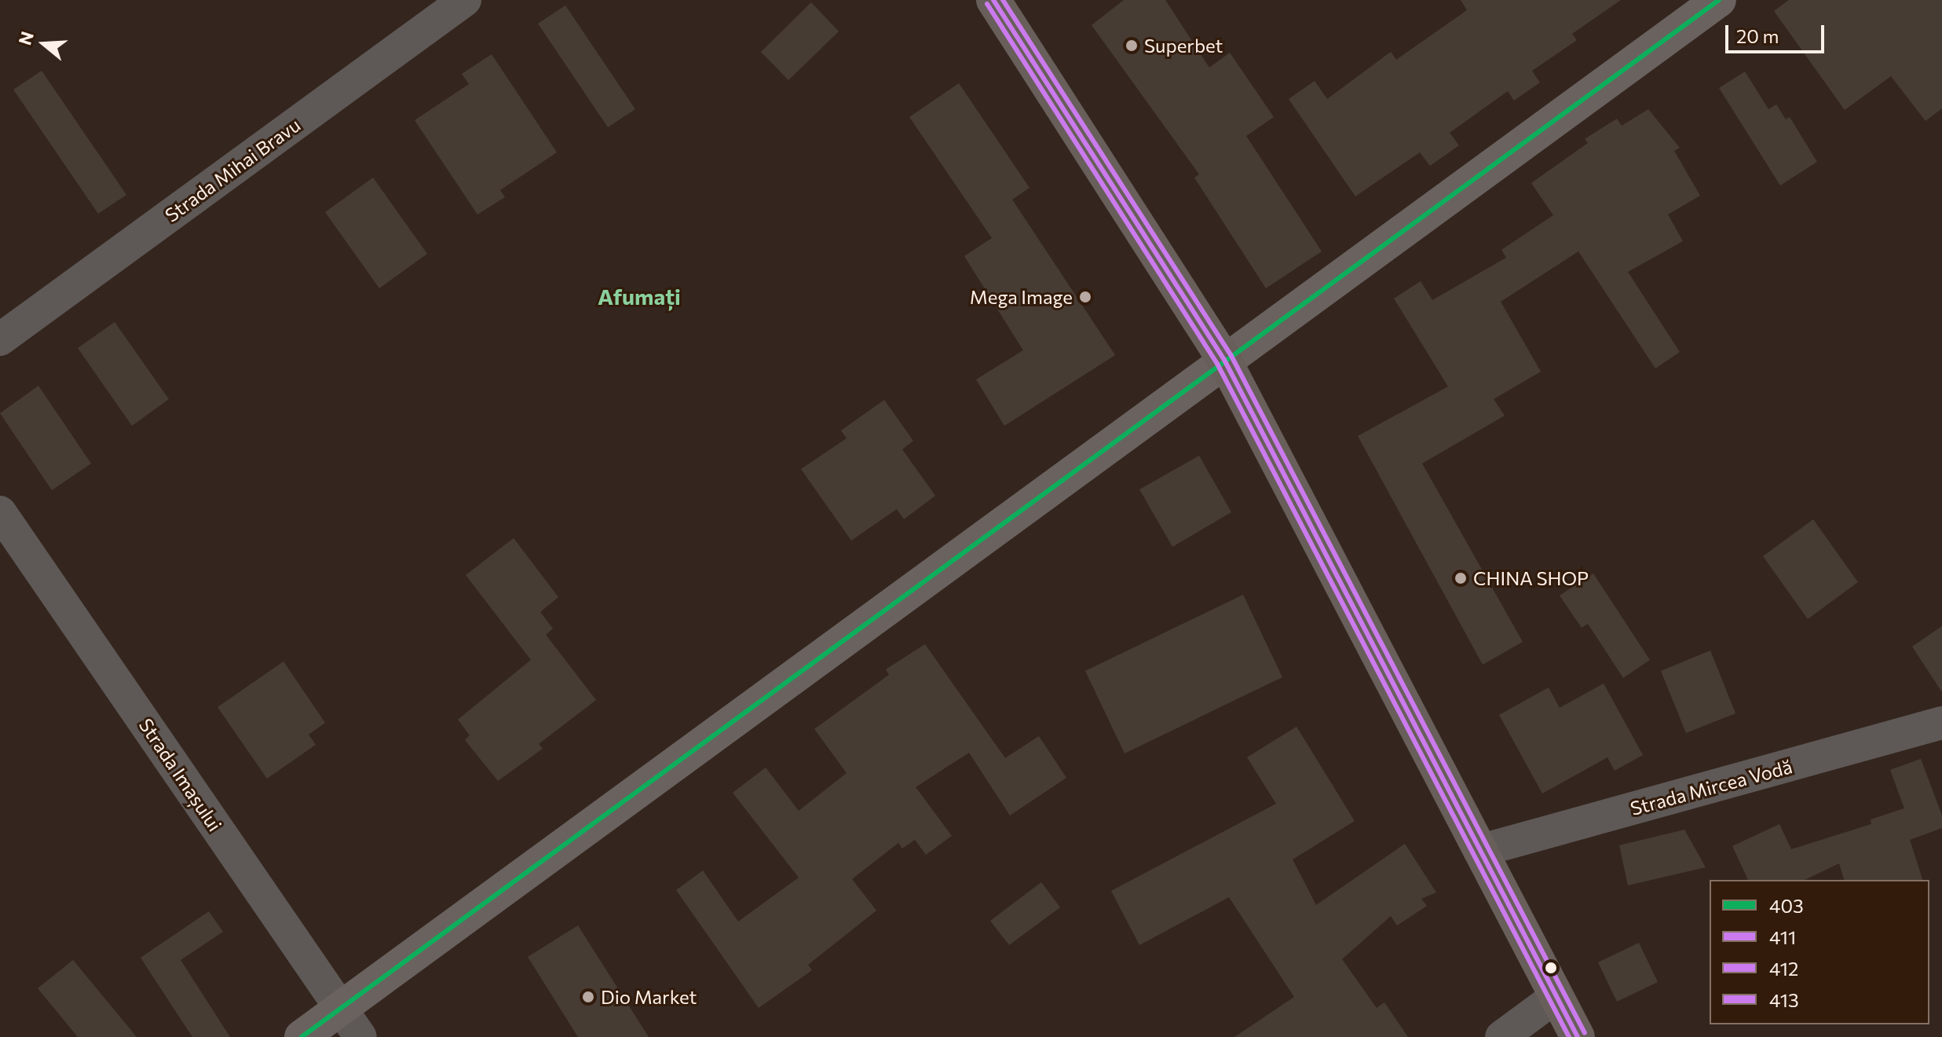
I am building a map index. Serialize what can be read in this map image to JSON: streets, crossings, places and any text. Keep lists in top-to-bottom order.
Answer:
{
  "streets": {
    "street": ["Strada Mihai Bravu", "Strada Imașului", "Strada Mircea Vodă"]
  },
  "districts": ["Afumați"],
  "places": [
    "Superbet",
    "Mega Image",
    "CHINA SHOP",
    "Dio Market"
  ],
  "lines": [
    "transit line 403",
    "transit line 411",
    "transit line 413",
    "transit line 412"
  ],
  "legend": [
    "403",
    "411",
    "412",
    "413"
  ],
  "scale_bar": "20 m",
  "north": "left"
}
